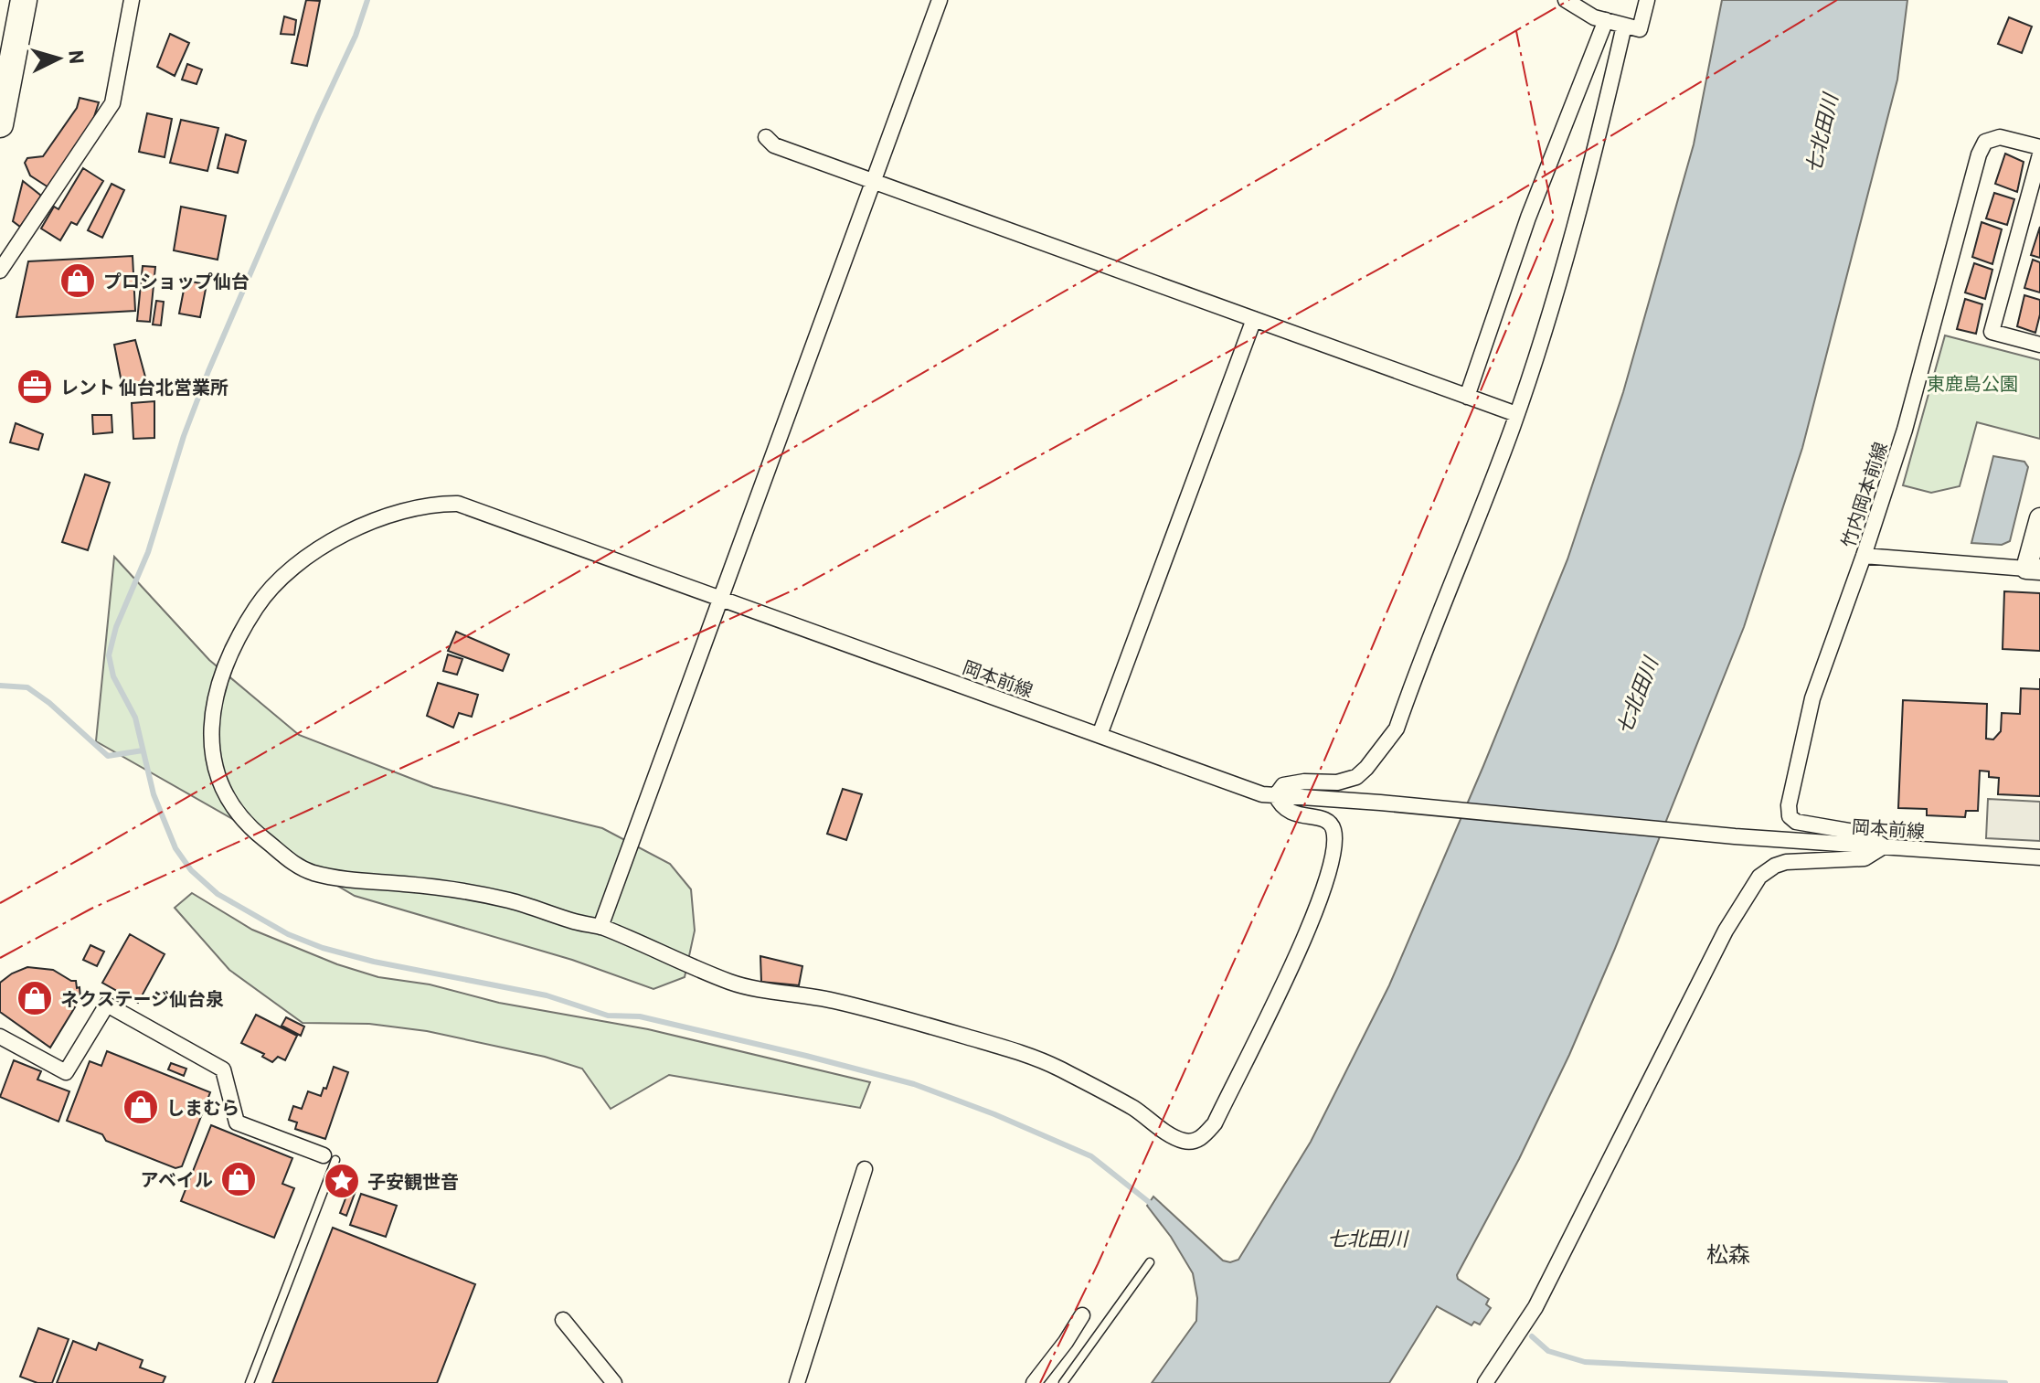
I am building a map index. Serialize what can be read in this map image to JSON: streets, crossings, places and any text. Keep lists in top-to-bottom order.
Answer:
{
  "streets": {
    "street": ["竹内岡本前線", "岡本前線"]
  },
  "crossings": [
    ["竹内岡本前線", "岡本前線"]
  ],
  "districts": ["松森"],
  "water": ["七北田川"],
  "parks": ["東鹿島公園"],
  "places": {
    "shop": [
      "プロショップ仙台",
      "ネクステージ仙台泉",
      "しまむら",
      "アベイル"
    ],
    "office": ["レント 仙台北営業所"],
    "place": ["子安観世音"]
  },
  "north": "right"
}
